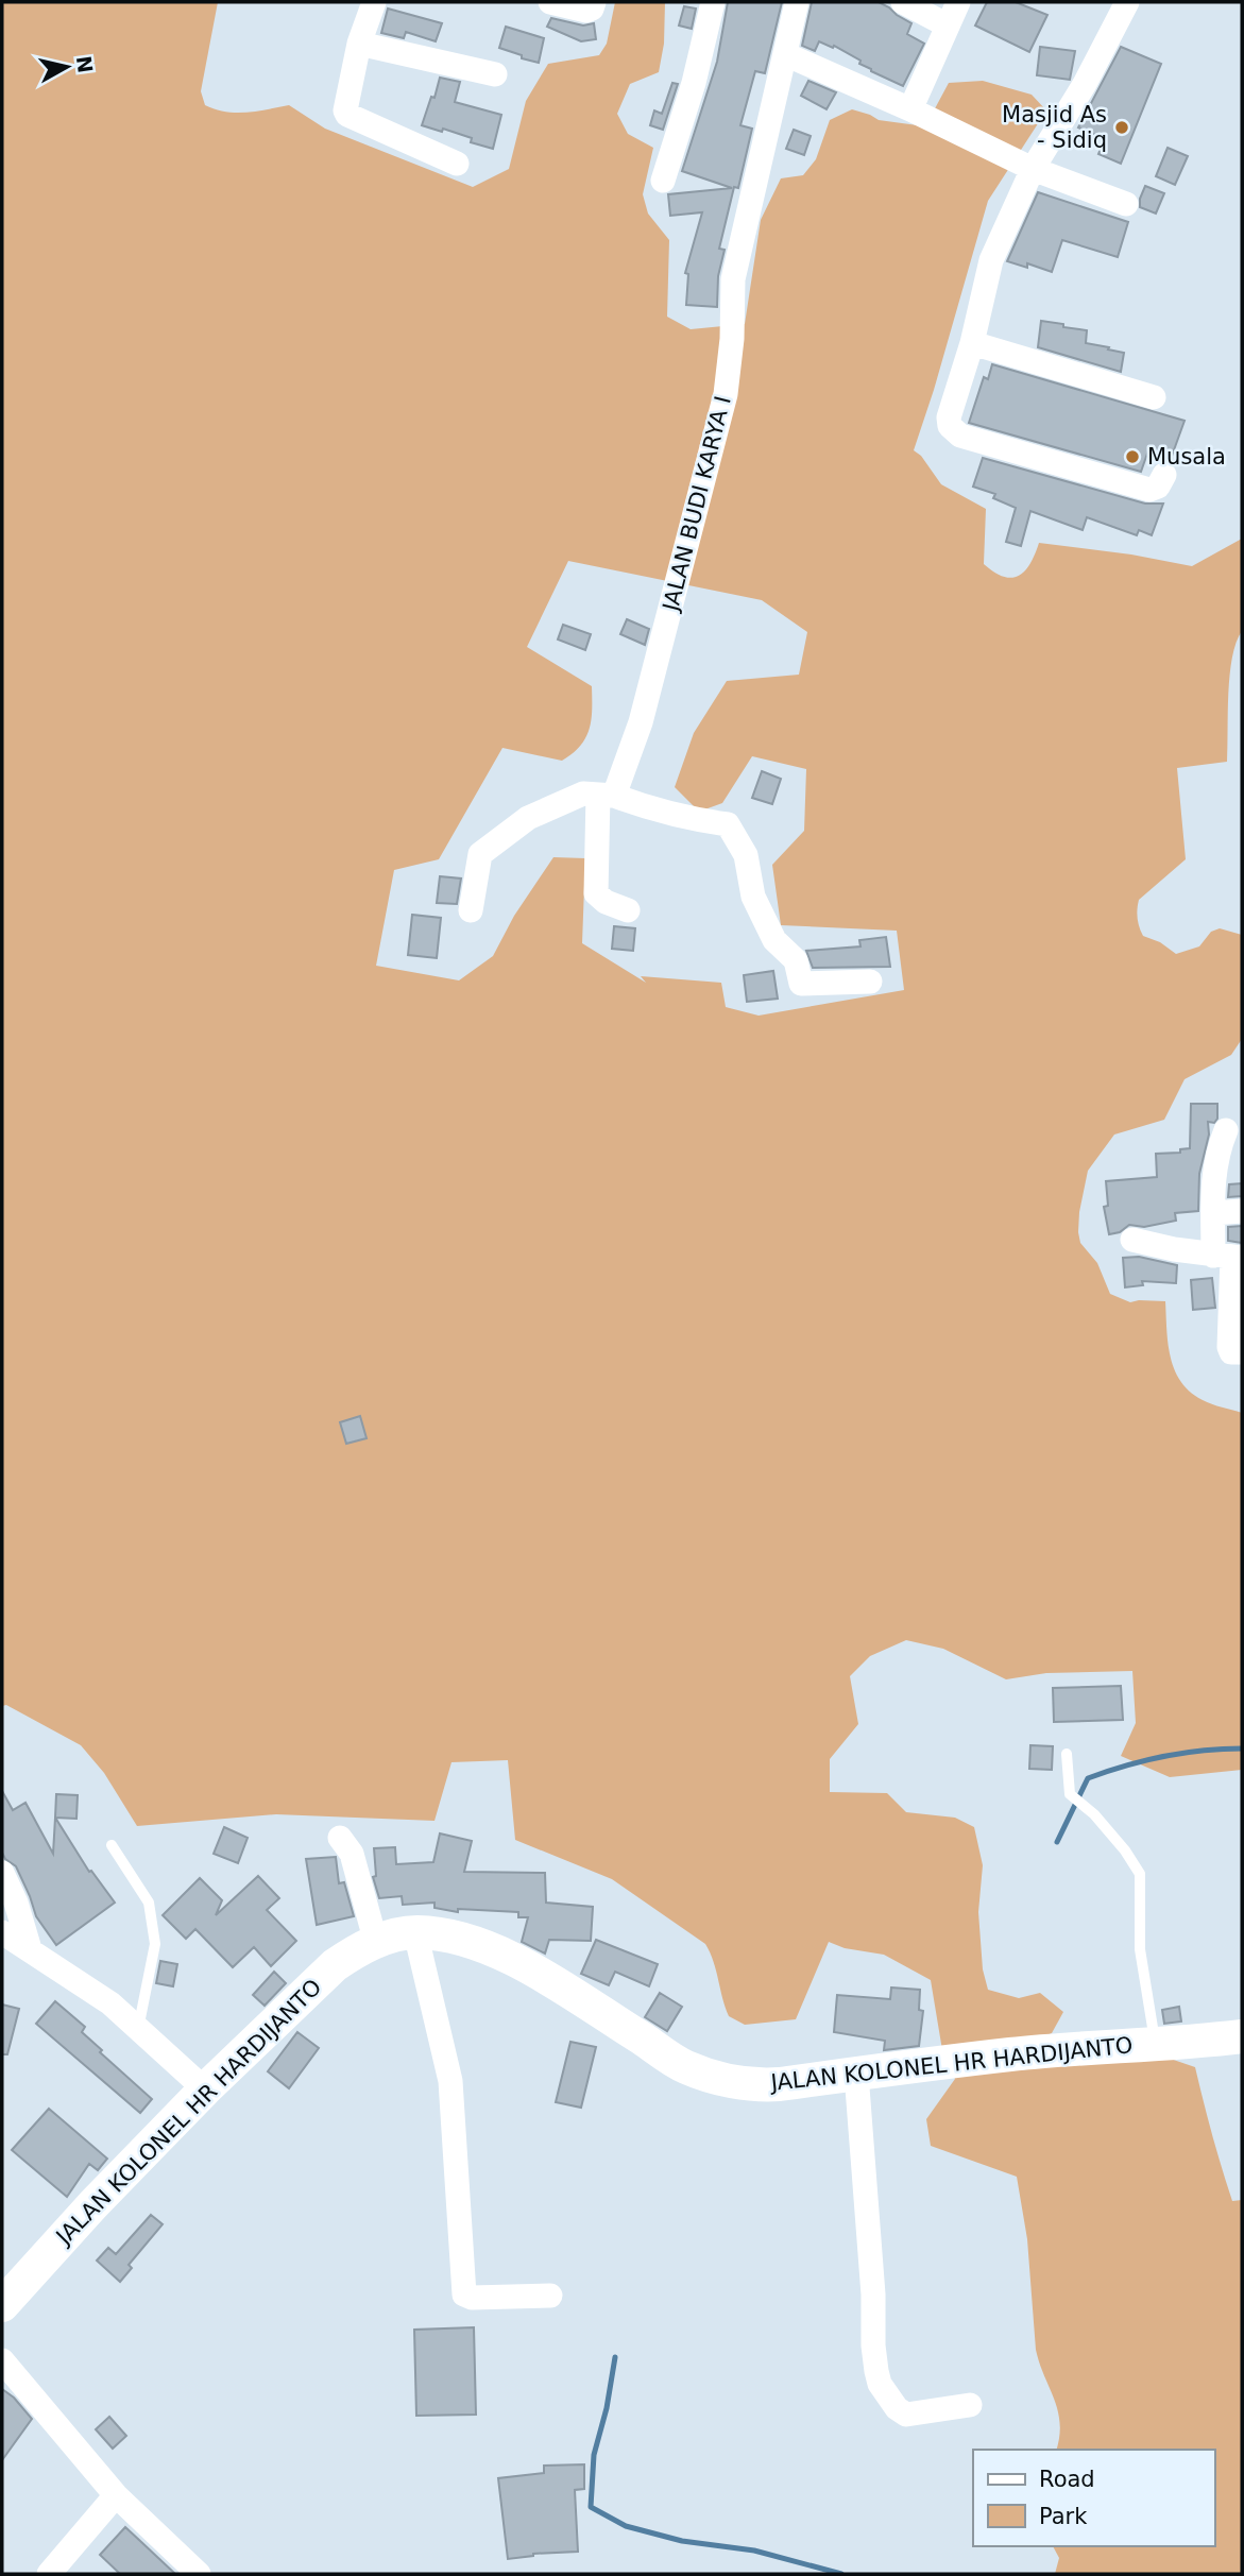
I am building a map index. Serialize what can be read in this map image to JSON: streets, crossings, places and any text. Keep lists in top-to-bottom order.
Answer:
{
  "streets": {
    "main road": ["JALAN KOLONEL HR HARDIJANTO"],
    "street": ["JALAN BUDI KARYA I"]
  },
  "places": ["Masjid As - Sidiq", "Musala"],
  "legend": ["Road", "Park"],
  "north": "right"
}
